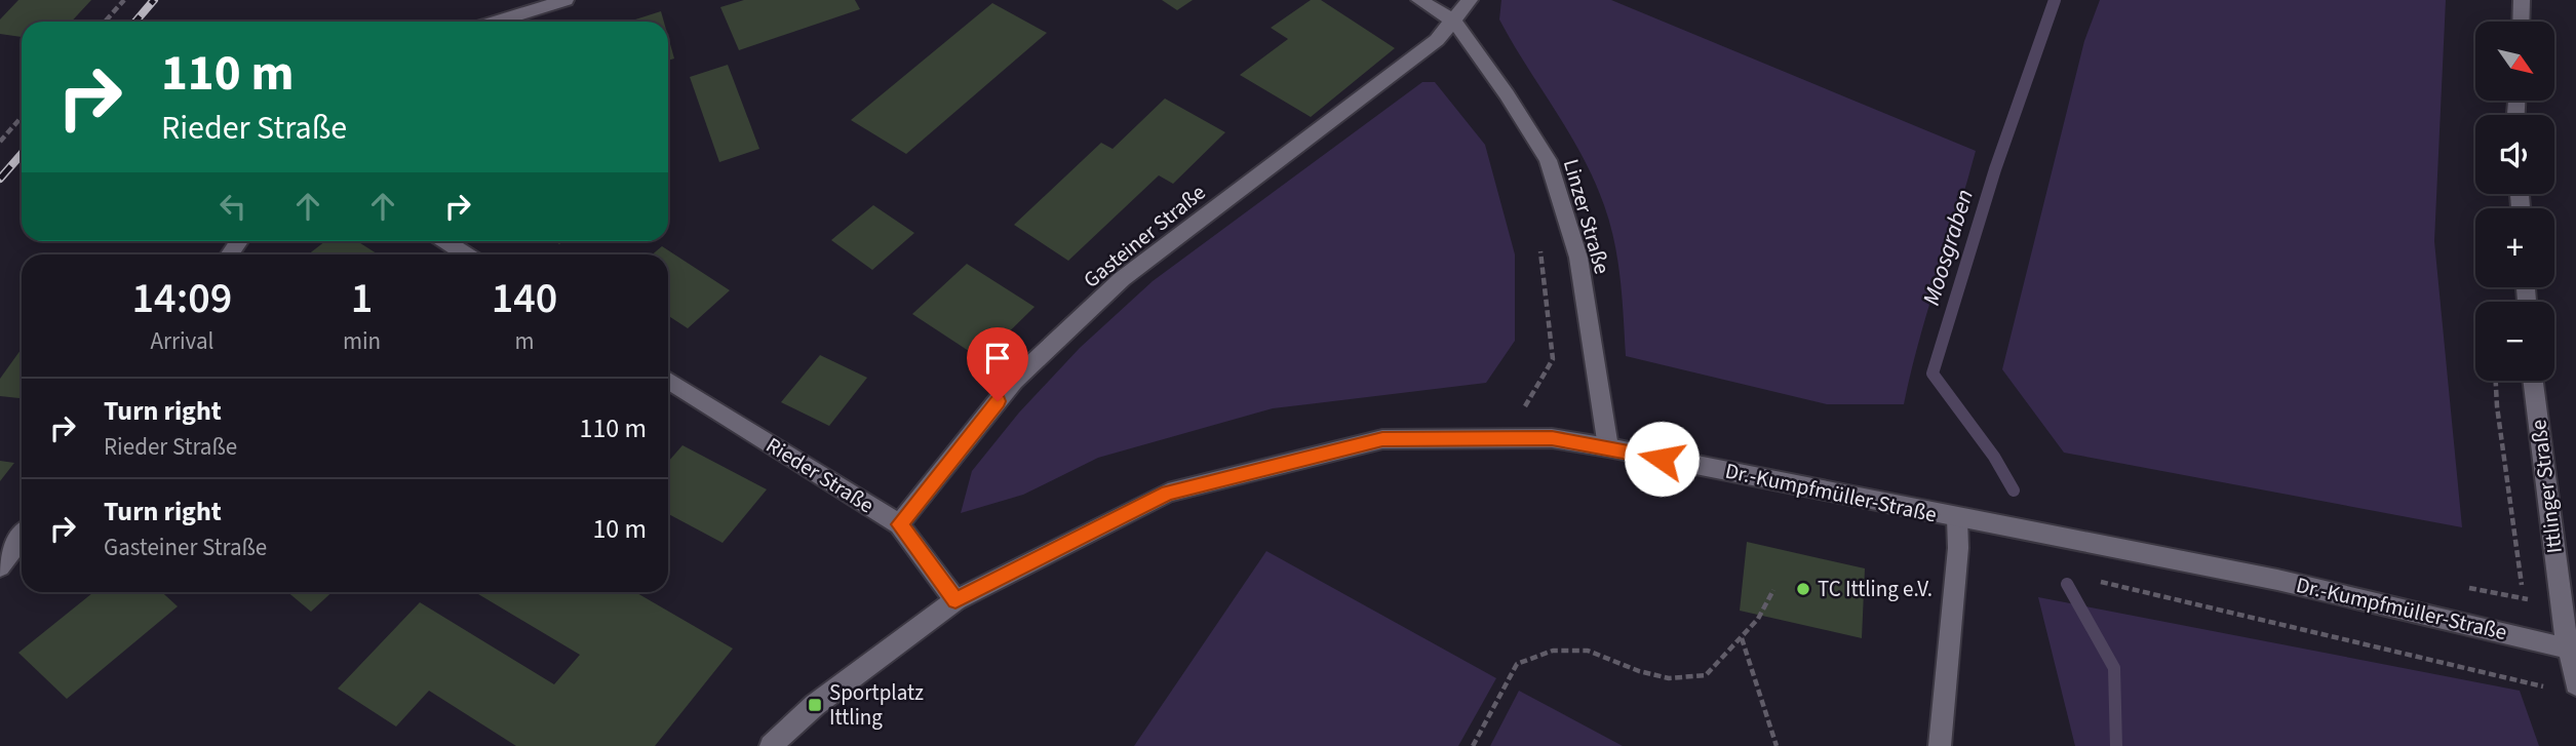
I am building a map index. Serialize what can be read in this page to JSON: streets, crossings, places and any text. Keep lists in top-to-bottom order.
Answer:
{
  "streets": {
    "street": [
      "Linzer Straße",
      "Gasteiner Straße",
      "Rieder Straße",
      "Ittlinger Straße",
      "Dr.-Kumpfmüller-Straße"
    ]
  },
  "crossings": [
    ["Linzer Straße", "Gasteiner Straße"],
    ["Linzer Straße", "Dr.-Kumpfmüller-Straße"],
    ["Gasteiner Straße", "Rieder Straße"],
    ["Rieder Straße", "Dr.-Kumpfmüller-Straße"],
    ["Ittlinger Straße", "Dr.-Kumpfmüller-Straße"]
  ],
  "water": ["Moosgraben"],
  "places": {
    "other": ["TC Ittling e.V."],
    "transit": ["Sportplatz Ittling"]
  },
  "north": "bottom right",
  "page": {
    "map_buttons": ["+", "−"],
    "turn": ["110 m", "Rieder Straße"],
    "eta": [
      "14:09",
      "Arrival",
      "1",
      "min",
      "140",
      "m"
    ],
    "list": [
      {
        "name": "Turn right",
        "note": "Rieder Straße",
        "value": "110 m"
      },
      {
        "name": "Turn right",
        "note": "Gasteiner Straße",
        "value": "10 m"
      }
    ]
  }
}
